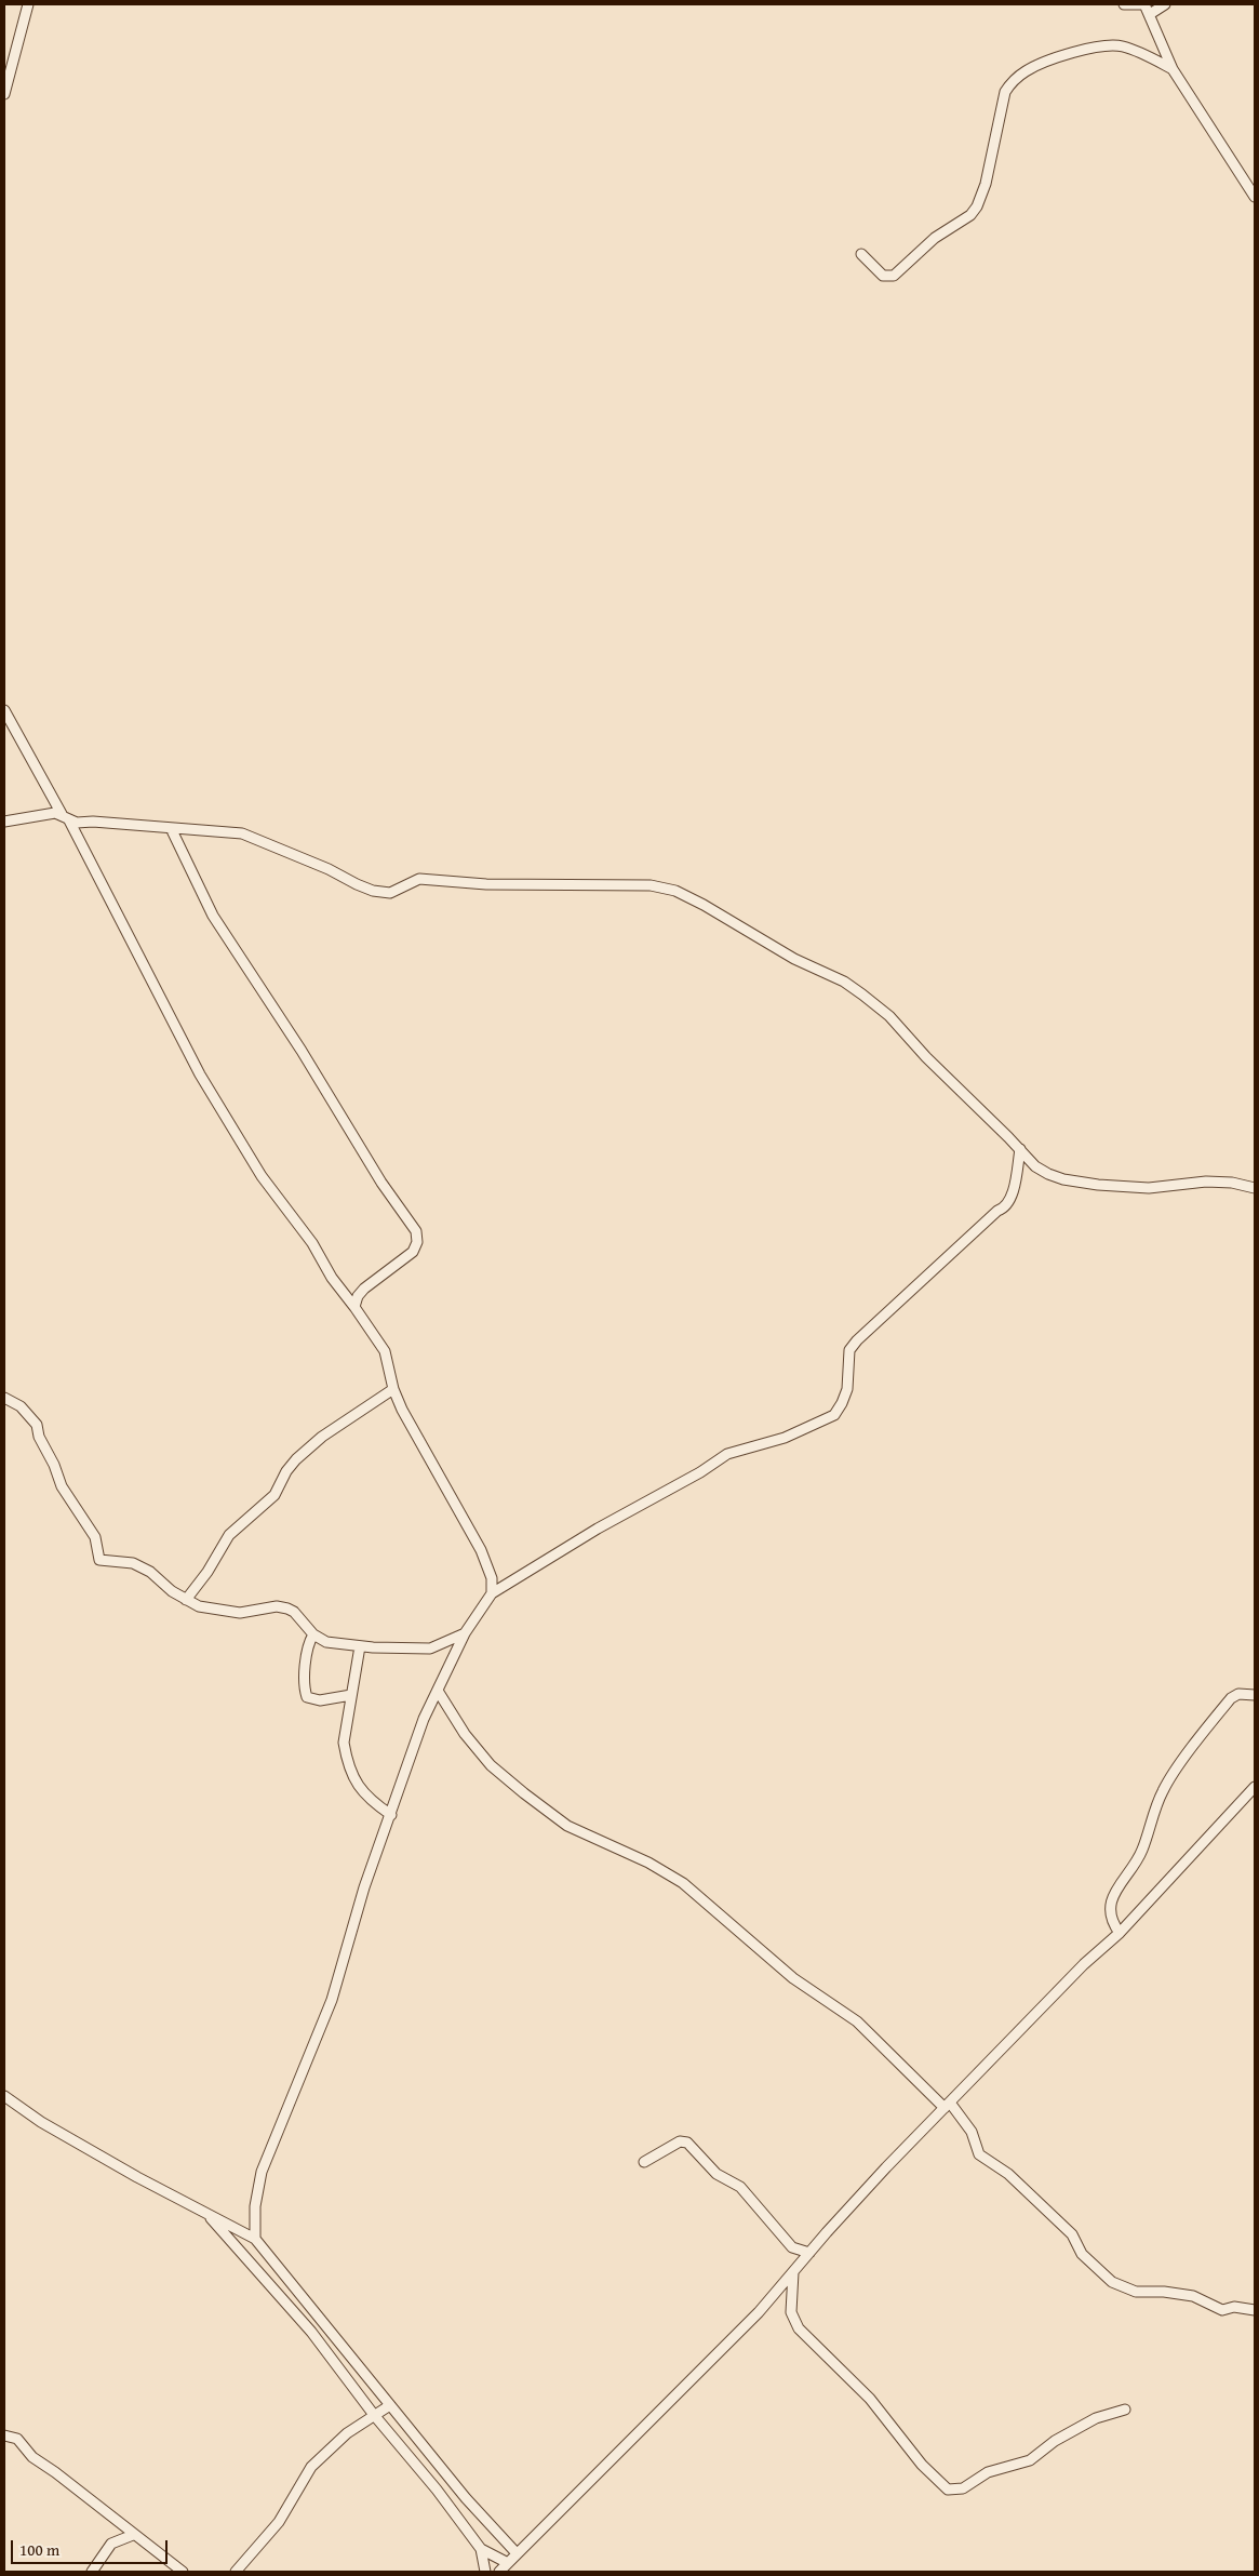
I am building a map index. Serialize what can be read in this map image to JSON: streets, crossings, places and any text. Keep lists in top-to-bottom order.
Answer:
{
  "scale_bar": "100 m"
}
